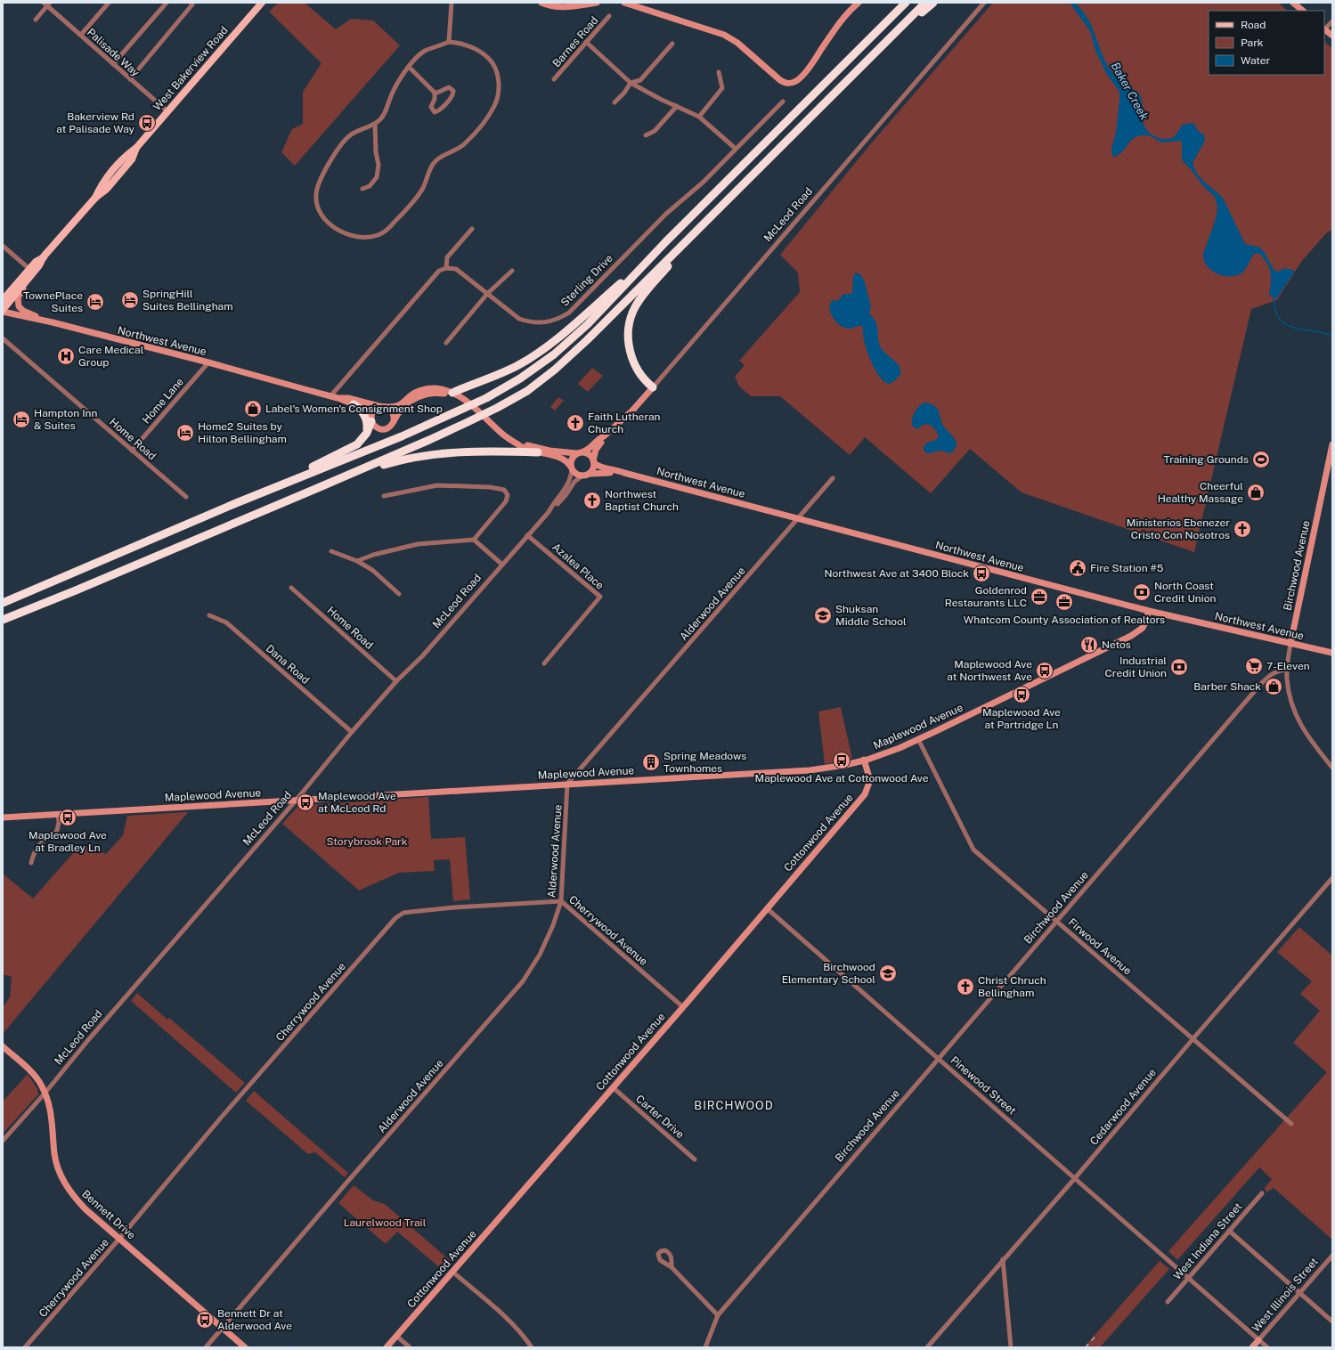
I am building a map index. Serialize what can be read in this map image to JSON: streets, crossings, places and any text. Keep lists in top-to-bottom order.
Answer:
{
  "streets": {
    "main road": ["West Bakerview Road"],
    "street": [
      "Barnes Road",
      "Palisade Way",
      "McLeod Road",
      "Sterling Drive",
      "Northwest Avenue",
      "Home Lane",
      "Home Road",
      "Birchwood Avenue",
      "Azalea Place",
      "Alderwood Avenue",
      "Dana Road",
      "Maplewood Avenue",
      "Cottonwood Avenue",
      "Cherrywood Avenue",
      "Firwood Avenue",
      "Pinewood Street",
      "Cedarwood Avenue",
      "Carter Drive",
      "Bennett Drive",
      "West Indiana Street",
      "West Illinois Street"
    ]
  },
  "crossings": [
    ["Palisade Way", "West Bakerview Road"],
    ["West Bakerview Road", "Northwest Avenue"],
    ["McLeod Road", "Northwest Avenue"],
    ["McLeod Road", "Home Road"],
    ["McLeod Road", "Azalea Place"],
    ["McLeod Road", "Dana Road"],
    ["McLeod Road", "Maplewood Avenue"],
    ["McLeod Road", "Bennett Drive"],
    ["Northwest Avenue", "Home Lane"],
    ["Northwest Avenue", "Birchwood Avenue"],
    ["Northwest Avenue", "Alderwood Avenue"],
    ["Northwest Avenue", "Maplewood Avenue"],
    ["Home Lane", "Home Road"],
    ["Birchwood Avenue", "Firwood Avenue"],
    ["Birchwood Avenue", "Pinewood Street"],
    ["Alderwood Avenue", "Maplewood Avenue"],
    ["Alderwood Avenue", "Cherrywood Avenue"],
    ["Alderwood Avenue", "Bennett Drive"],
    ["Maplewood Avenue", "Cottonwood Avenue"],
    ["Maplewood Avenue", "Firwood Avenue"],
    ["Cottonwood Avenue", "Cherrywood Avenue"],
    ["Cottonwood Avenue", "Pinewood Street"],
    ["Cottonwood Avenue", "Carter Drive"],
    ["Cherrywood Avenue", "Bennett Drive"],
    ["Firwood Avenue", "Cedarwood Avenue"],
    ["Pinewood Street", "Cedarwood Avenue"],
    ["Pinewood Street", "West Indiana Street"],
    ["Pinewood Street", "West Illinois Street"]
  ],
  "districts": ["BIRCHWOOD"],
  "water": ["Baker Creek"],
  "parks": ["Storybrook Park", "Laurelwood Trail"],
  "places": {
    "bus stop": [
      "Bakerview Rd at Palisade Way",
      "Northwest Ave at 3400 Block",
      "Maplewood Ave at Northwest Ave",
      "Maplewood Ave at Partridge Ln",
      "Maplewood Ave at Cottonwood Ave",
      "Maplewood Ave at McLeod Rd",
      "Maplewood Ave at Bradley Ln",
      "Bennett Dr at Alderwood Ave"
    ],
    "hotel": [
      "SpringHill Suites Bellingham",
      "TownePlace Suites",
      "Hampton Inn & Suites",
      "Home2 Suites by Hilton Bellingham"
    ],
    "hospital": ["Care Medical Group"],
    "shop": ["Label's Women's Consignment Shop", "Cheerful Healthy Massage", "Barber Shack"],
    "church": [
      "Faith Lutheran Church",
      "Northwest Baptist Church",
      "Ministerios Ebenezer Cristo Con Nosotros",
      "Christ Chruch Bellingham"
    ],
    "sports": ["Training Grounds"],
    "public building": ["Fire Station #5"],
    "bank": ["North Coast Credit Union", "Industrial Credit Union"],
    "office": ["Goldenrod Restaurants LLC", "Whatcom County Association of Realtors"],
    "school or university": ["Shuksan Middle School", "Birchwood Elementary School"],
    "restaurant": ["Netos"],
    "supermarket": ["7-Eleven"],
    "building": ["Spring Meadows Townhomes"]
  },
  "legend": ["Road", "Park", "Water"]
}
